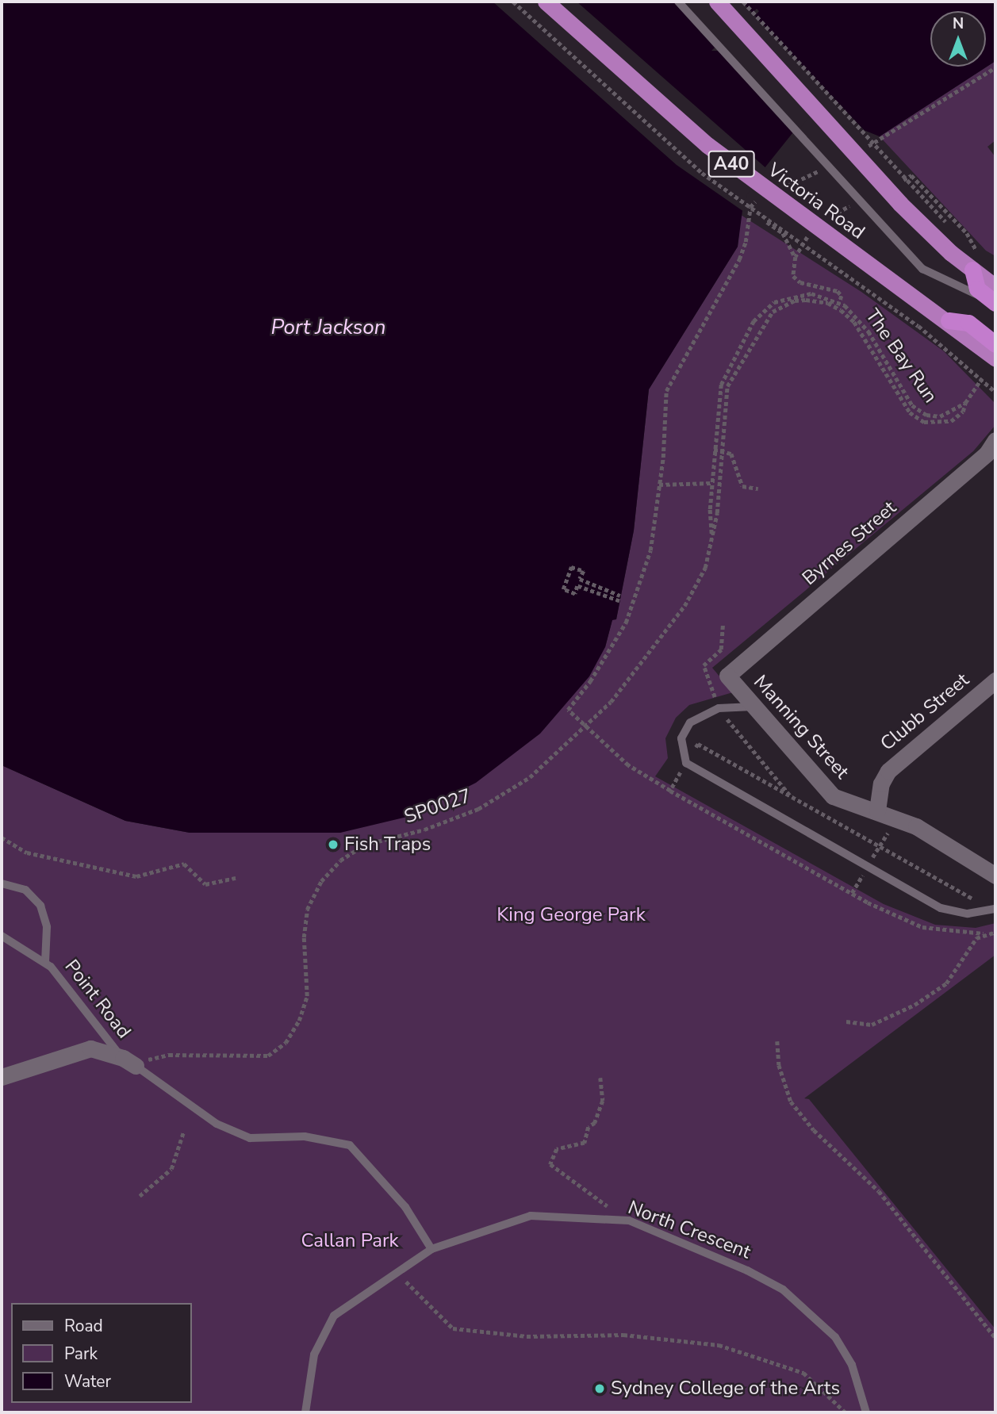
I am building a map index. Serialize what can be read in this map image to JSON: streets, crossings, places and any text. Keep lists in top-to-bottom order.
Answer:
{
  "streets": {
    "highway": ["A40", "Victoria Road"],
    "street": ["Byrnes Street", "Clubb Street", "Manning Street"],
    "lane": ["Point Road", "North Crescent"],
    "path": ["The Bay Run", "SP0027"]
  },
  "crossings": [
    ["The Bay Run", "SP0027"],
    ["Byrnes Street", "Manning Street"],
    ["Clubb Street", "Manning Street"],
    ["SP0027", "Point Road"],
    ["Point Road", "North Crescent"]
  ],
  "water": ["Port Jackson"],
  "parks": ["King George Park", "Callan Park"],
  "places": ["Fish Traps", "Sydney College of the Arts"],
  "legend": ["Road", "Park", "Water"],
  "north": "top"
}
